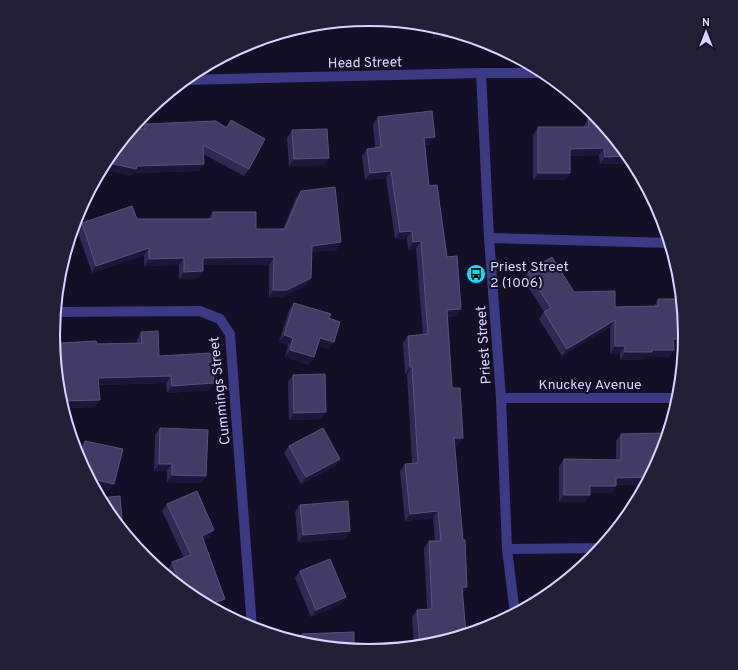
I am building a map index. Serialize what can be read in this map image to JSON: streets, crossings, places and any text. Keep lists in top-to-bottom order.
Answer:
{
  "streets": {
    "street": [
      "Head Street",
      "Priest Street",
      "Knuckey Avenue",
      "Cummings Street"
    ]
  },
  "crossings": [
    ["Head Street", "Priest Street"],
    ["Priest Street", "Knuckey Avenue"]
  ],
  "places": {
    "bus stop": ["Priest Street 2 (1006)"]
  },
  "north": "top"
}
